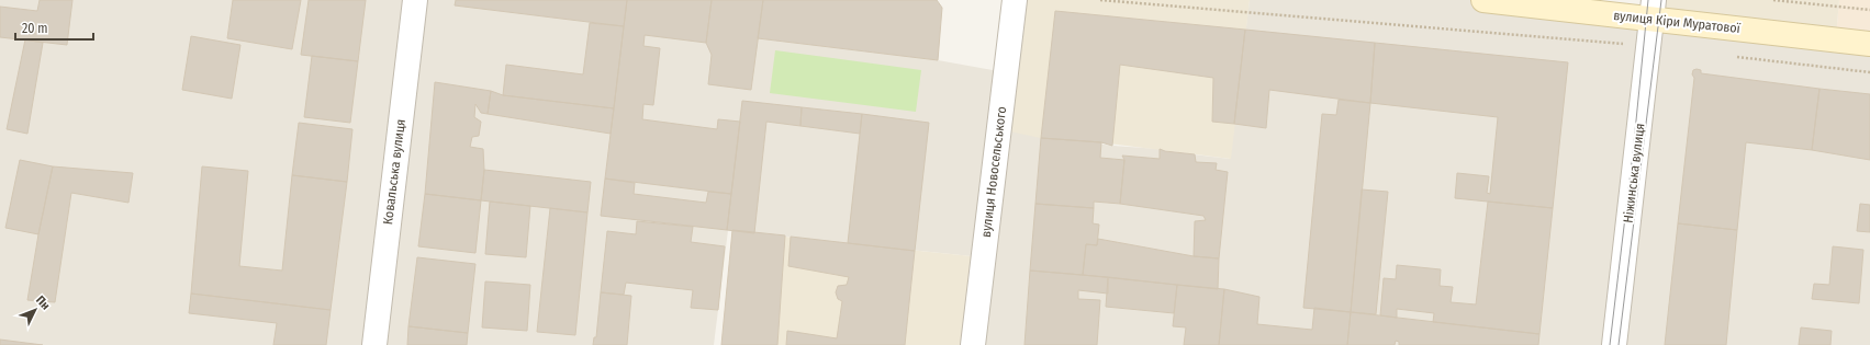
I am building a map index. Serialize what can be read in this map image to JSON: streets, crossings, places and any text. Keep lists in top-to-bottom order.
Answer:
{
  "streets": {
    "street": [
      "вулиця Кіри Муратової",
      "Ковальська вулиця",
      "вулиця Новосельського",
      "Ніжинська вулиця"
    ]
  },
  "crossings": [
    ["вулиця Кіри Муратової", "Ніжинська вулиця"]
  ],
  "scale_bar": "20 m",
  "north": "top right"
}
